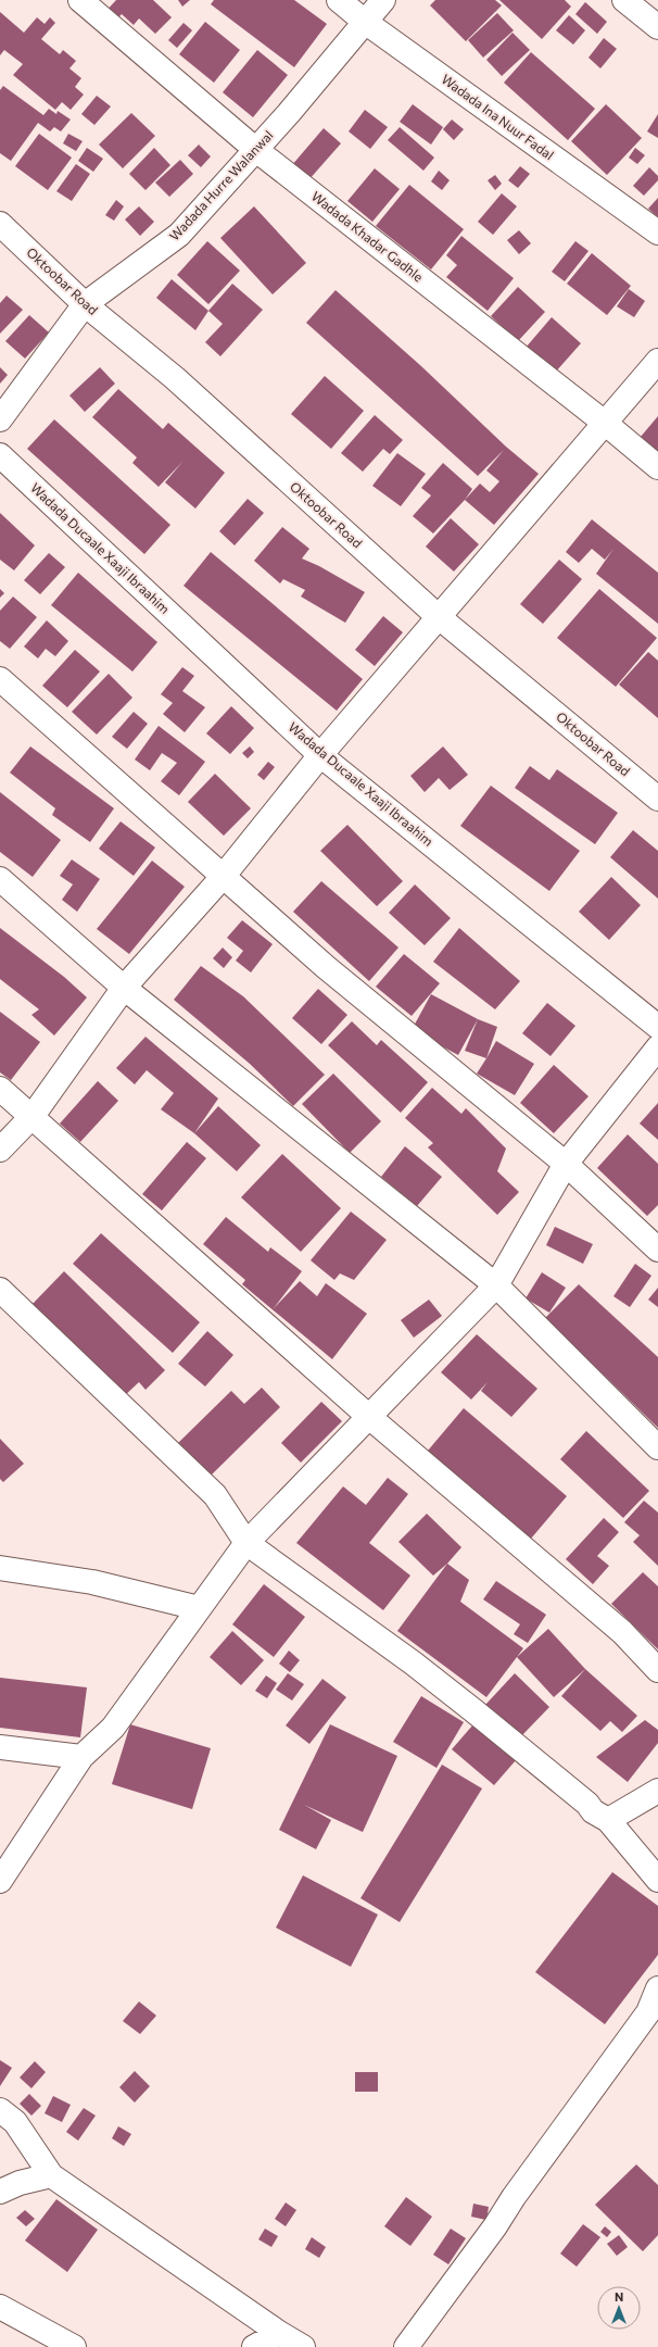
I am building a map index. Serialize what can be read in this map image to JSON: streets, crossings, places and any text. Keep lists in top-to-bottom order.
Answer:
{
  "streets": {
    "street": [
      "Wadada Ina Nuur Fadal",
      "Wadada Hurre Walanwal",
      "Wadada Khadar Gadhle",
      "Oktoobar Road",
      "Wadada Ducaale Xaaji Ibraahim"
    ]
  },
  "crossings": [
    ["Wadada Ina Nuur Fadal", "Wadada Hurre Walanwal"],
    ["Wadada Hurre Walanwal", "Wadada Khadar Gadhle"],
    ["Wadada Hurre Walanwal", "Oktoobar Road"]
  ],
  "north": "top"
}
